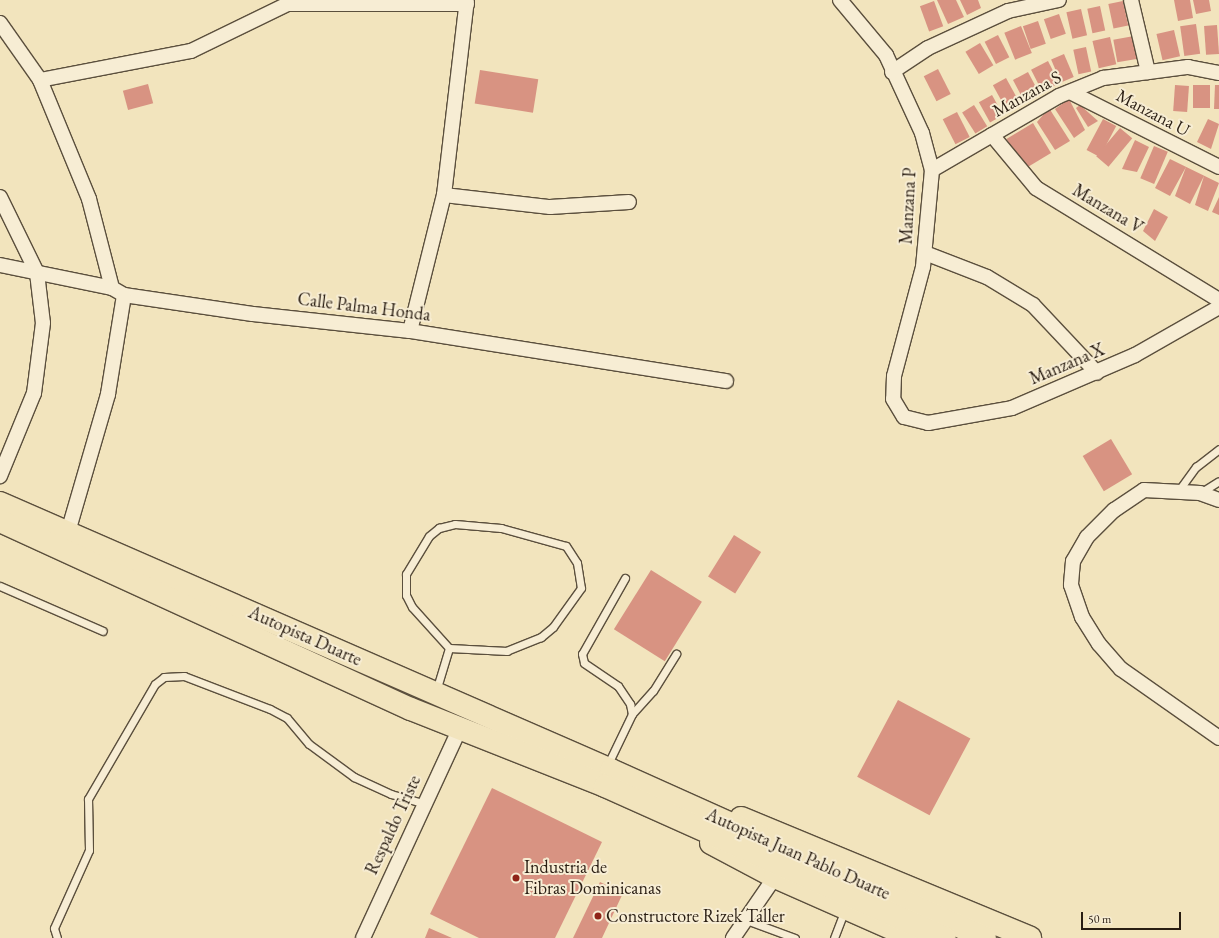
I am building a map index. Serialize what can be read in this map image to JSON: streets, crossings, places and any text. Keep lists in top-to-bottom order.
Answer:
{
  "streets": {
    "main road": ["Autopista Duarte", "Autopista Juan Pablo Duarte"],
    "street": [
      "Manzana S",
      "Manzana U",
      "Manzana P",
      "Manzana V",
      "Calle Palma Honda",
      "Manzana X",
      "Respaldo Triste"
    ]
  },
  "crossings": [
    ["Manzana S", "Manzana U"],
    ["Manzana S", "Manzana P"],
    ["Manzana S", "Manzana V"],
    ["Manzana P", "Manzana X"],
    ["Autopista Duarte", "Respaldo Triste"],
    ["Autopista Duarte", "Autopista Juan Pablo Duarte"]
  ],
  "places": ["Industria de Fibras Dominicanas", "Constructore Rizek Taller"],
  "scale_bar": "50 m"
}
